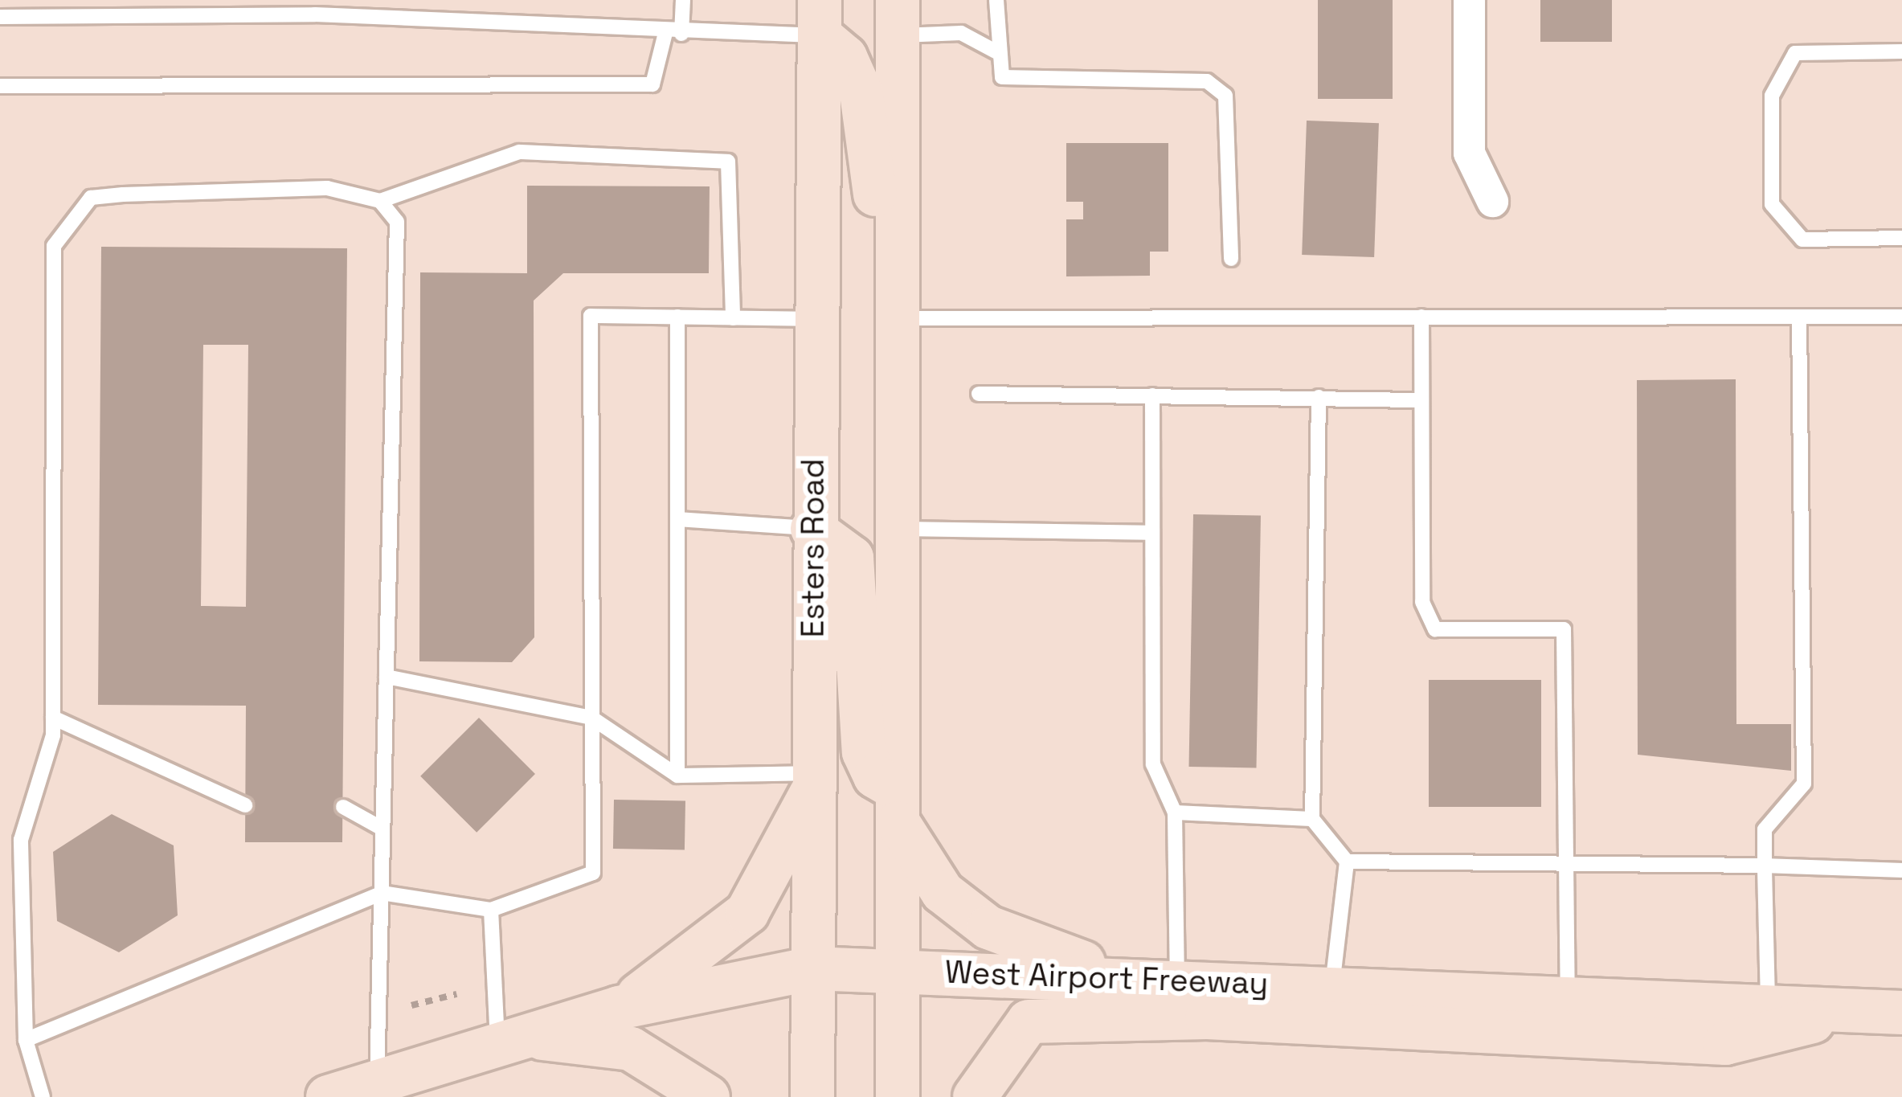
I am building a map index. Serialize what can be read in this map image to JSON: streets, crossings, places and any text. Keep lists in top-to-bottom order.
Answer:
{
  "streets": {
    "main road": ["Esters Road", "West Airport Freeway"]
  },
  "crossings": [
    ["Esters Road", "West Airport Freeway"]
  ]
}
